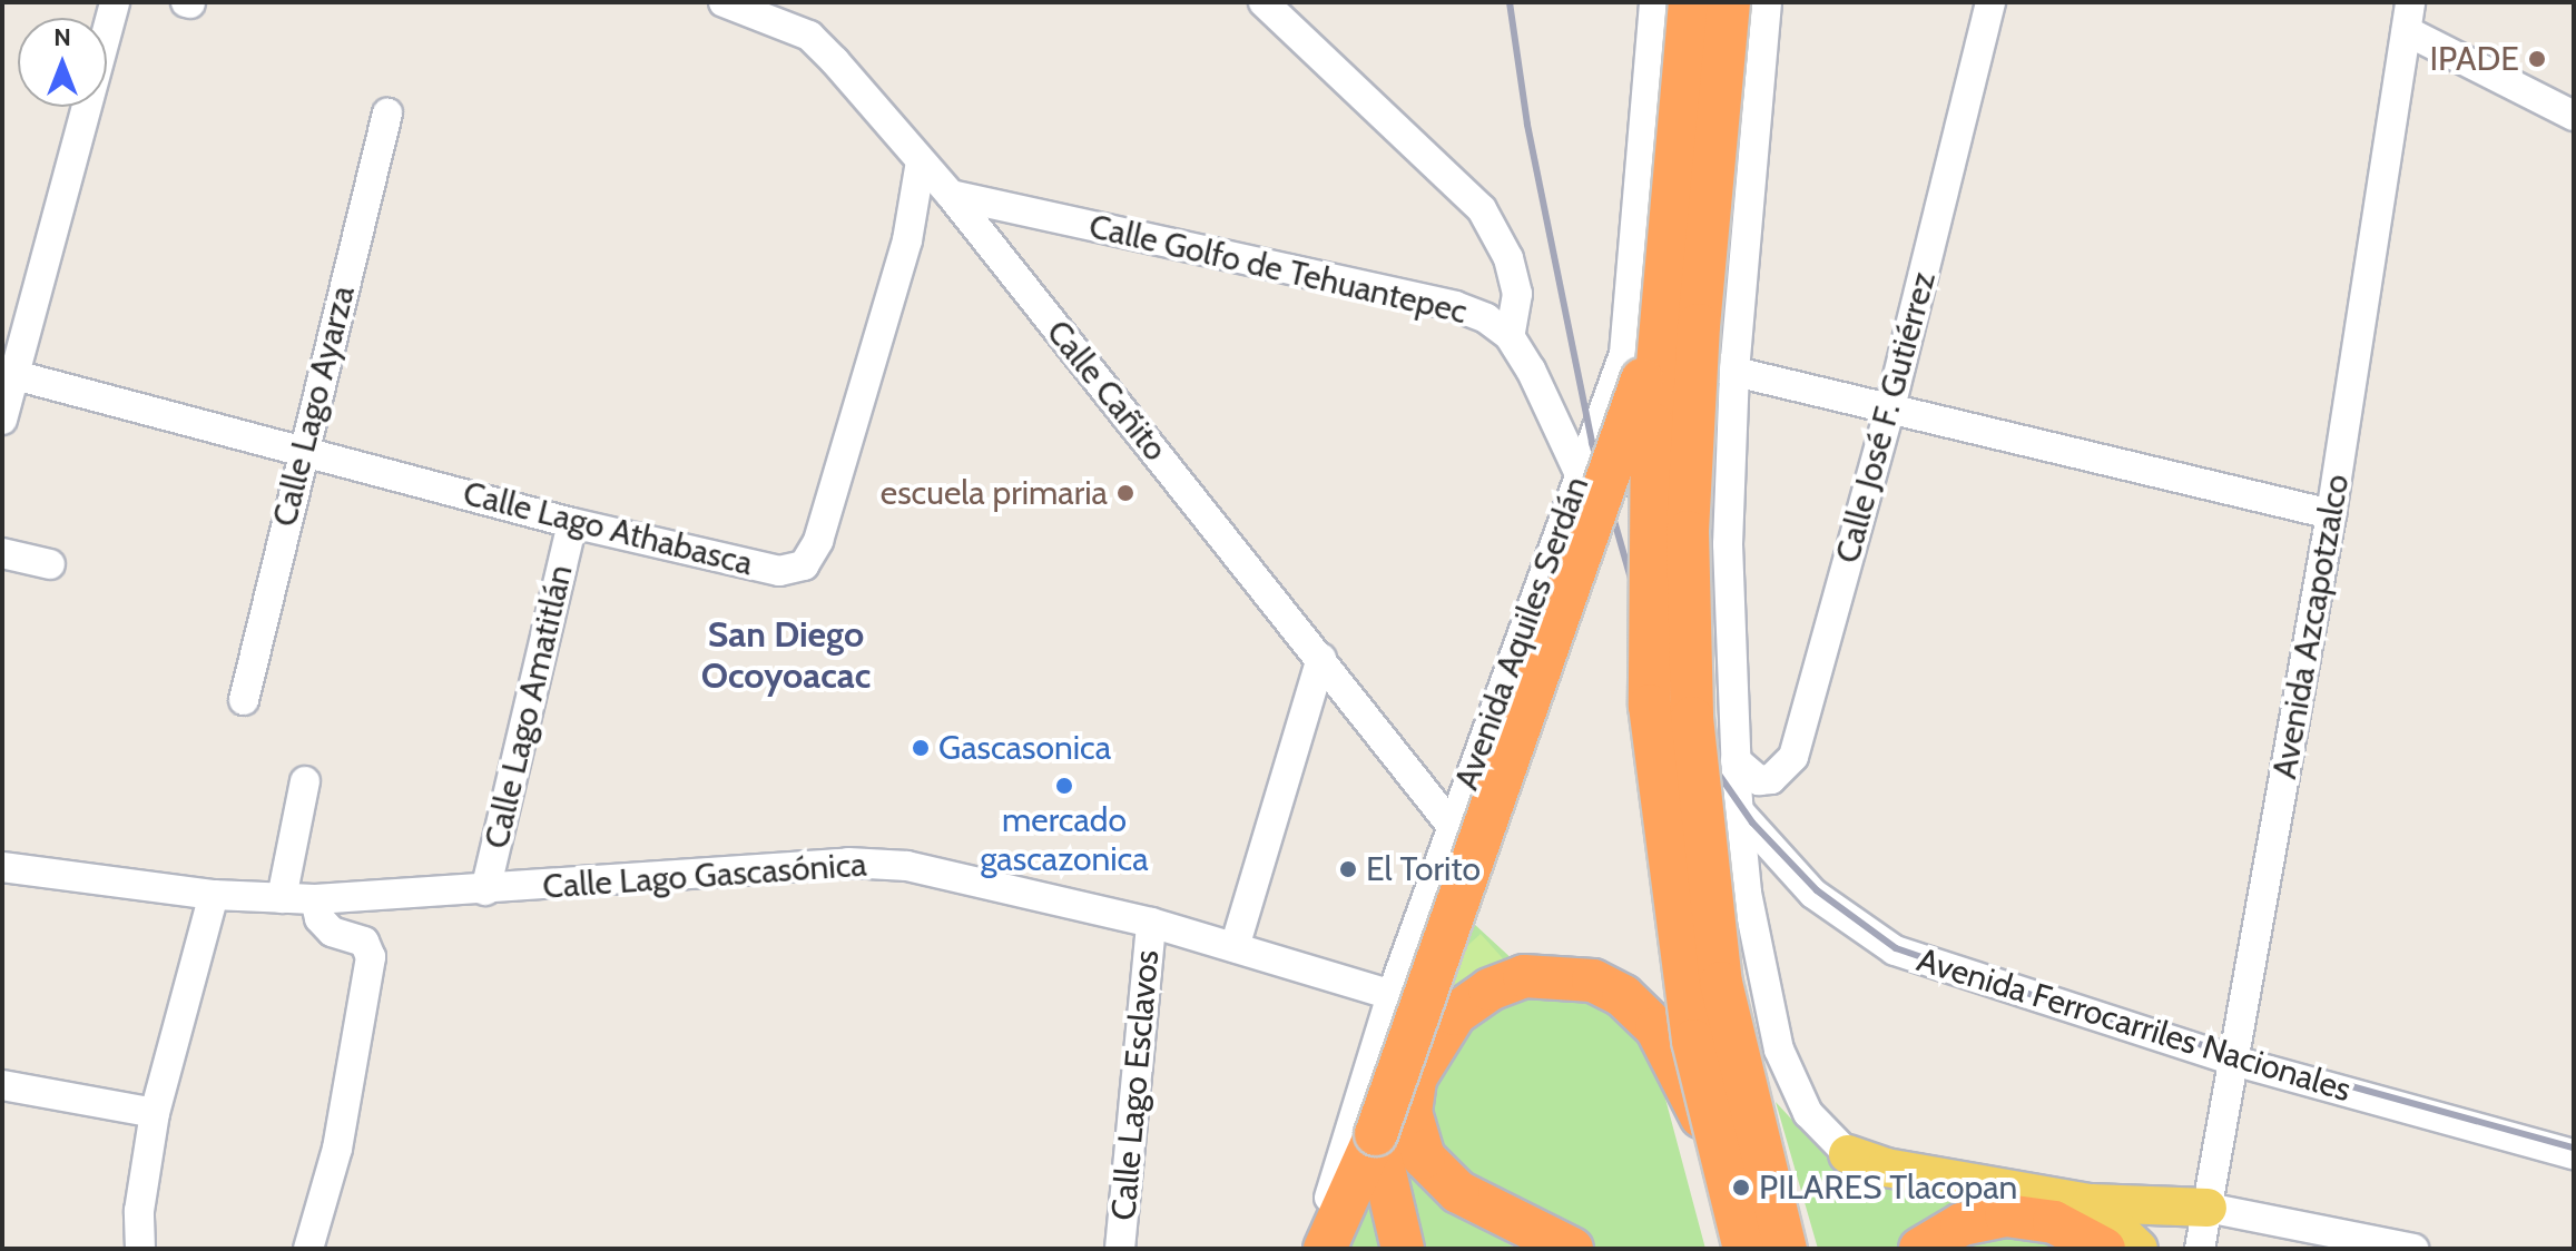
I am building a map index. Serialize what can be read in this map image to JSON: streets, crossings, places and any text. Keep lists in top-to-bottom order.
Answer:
{
  "streets": {
    "street": [
      "Calle Golfo de Tehuantepec",
      "Calle Cañito",
      "Calle Lago Ayarza",
      "Calle José F. Gutiérrez",
      "Calle Lago Athabasca",
      "Avenida Azcapotzalco",
      "Avenida Aquiles Serdán",
      "Calle Lago Amatitlán",
      "Calle Lago Gascasónica",
      "Avenida Ferrocarriles Nacionales",
      "Calle Lago Esclavos"
    ]
  },
  "crossings": [
    ["Calle Golfo de Tehuantepec", "Calle Cañito"],
    ["Calle Golfo de Tehuantepec", "Avenida Aquiles Serdán"],
    ["Calle Cañito", "Calle Lago Athabasca"],
    ["Calle Cañito", "Avenida Aquiles Serdán"],
    ["Calle Lago Ayarza", "Calle Lago Athabasca"],
    ["Calle Lago Athabasca", "Calle Lago Amatitlán"],
    ["Avenida Azcapotzalco", "Avenida Ferrocarriles Nacionales"],
    ["Avenida Aquiles Serdán", "Calle Lago Gascasónica"],
    ["Calle Lago Amatitlán", "Calle Lago Gascasónica"],
    ["Calle Lago Gascasónica", "Calle Lago Esclavos"]
  ],
  "districts": ["San Diego Ocoyoacac"],
  "places": [
    "IPADE",
    "escuela primaria",
    "Gascasonica",
    "mercado gascazonica",
    "El Torito",
    "PILARES Tlacopan"
  ],
  "north": "top"
}
